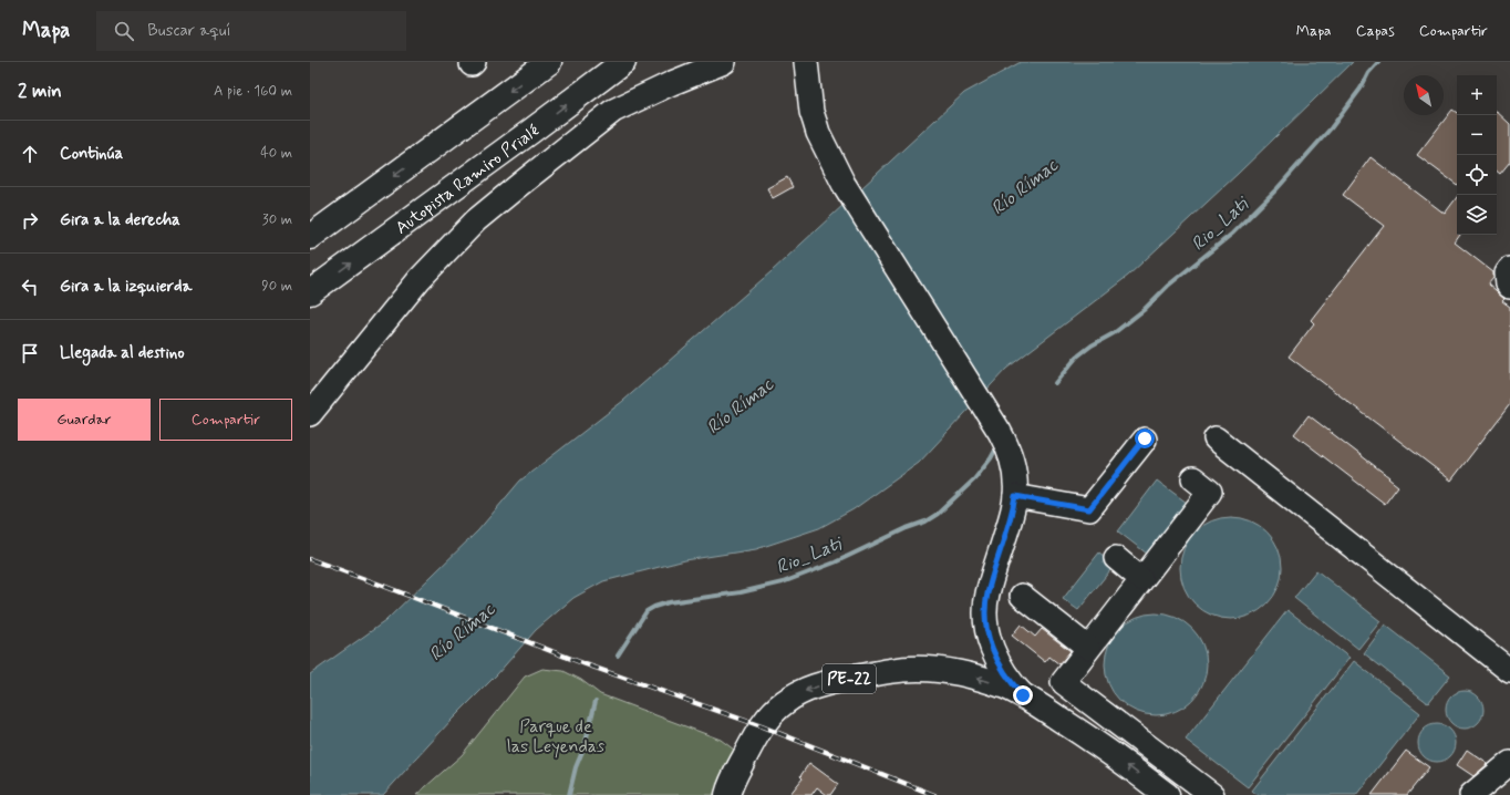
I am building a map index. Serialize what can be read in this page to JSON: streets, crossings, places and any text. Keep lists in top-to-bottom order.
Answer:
{
  "streets": {
    "highway": ["Autopista Ramiro Prialé", "PE-22"]
  },
  "water": ["Río Rímac", "Rio_Lati"],
  "parks": ["Parque de las Leyendas"],
  "north": "top left",
  "page": {
    "header": "Mapa",
    "search": "Buscar aquí",
    "nav": ["Mapa", "Capas", "Compartir"],
    "heading": ["2 min", "A pie · 160 m"],
    "map_buttons": ["+", "−"],
    "list": [
      ["Continúa", "40 m"],
      ["Gira a la derecha", "30 m"],
      ["Gira a la izquierda", "90 m"],
      "Llegada al destino"
    ],
    "buttons": ["Guardar", "Compartir"]
  }
}
